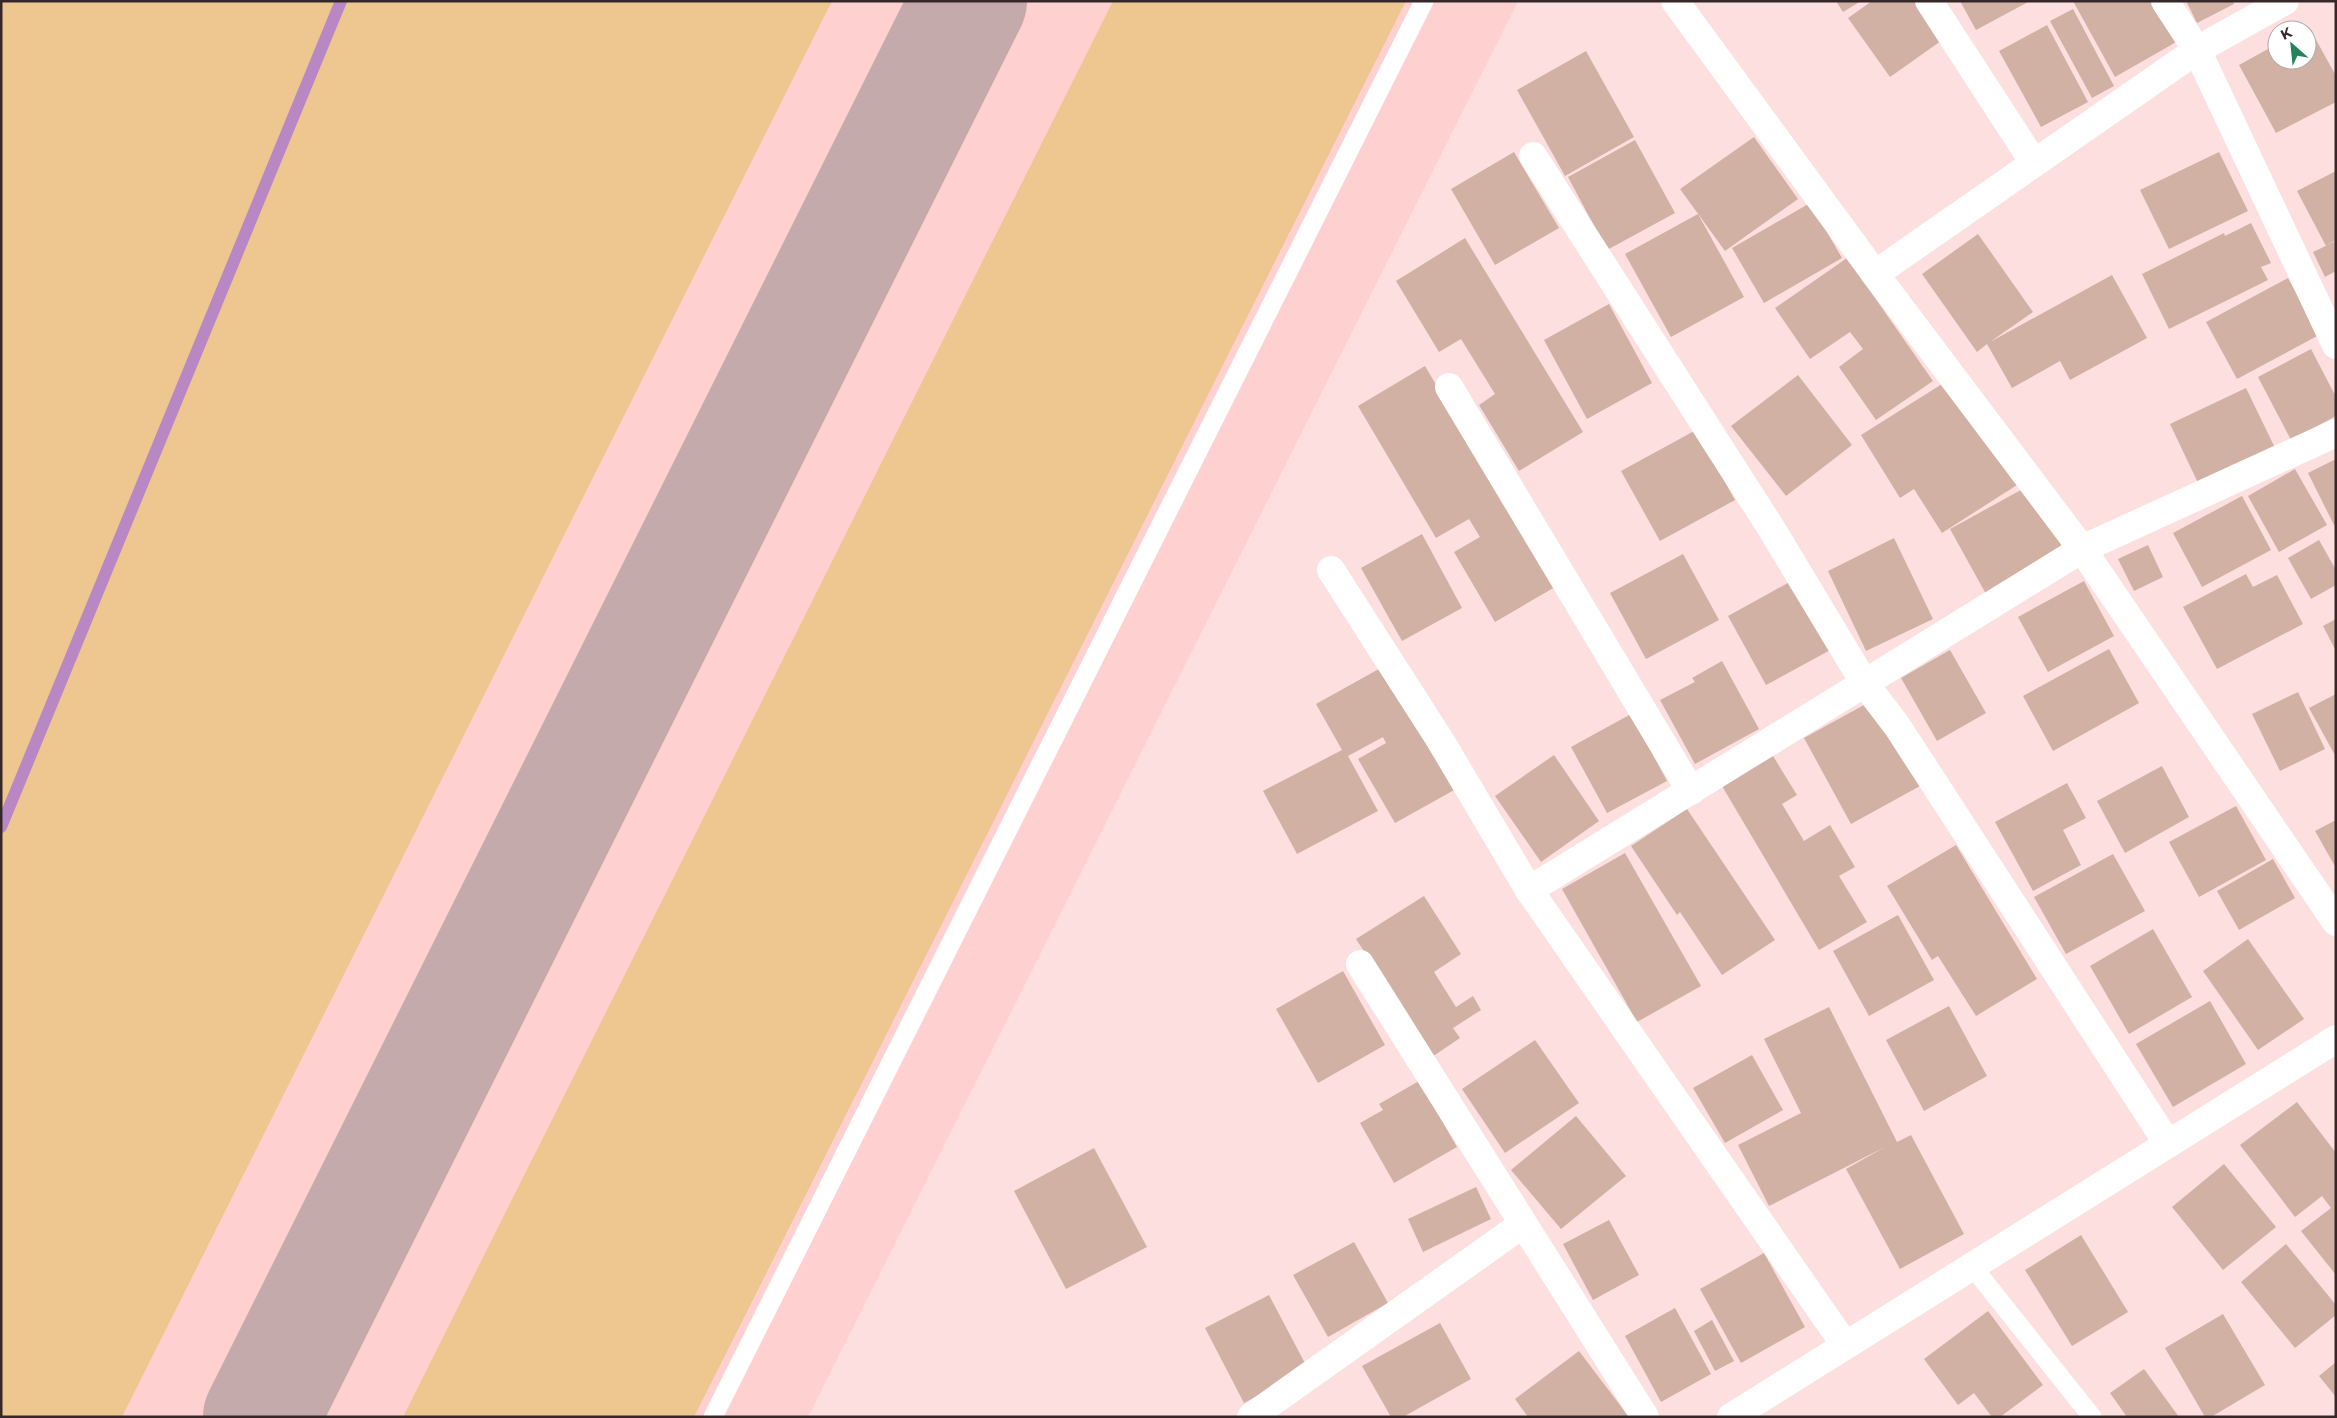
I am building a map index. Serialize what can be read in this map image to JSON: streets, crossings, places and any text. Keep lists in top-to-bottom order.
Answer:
{
  "north": "top left"
}
